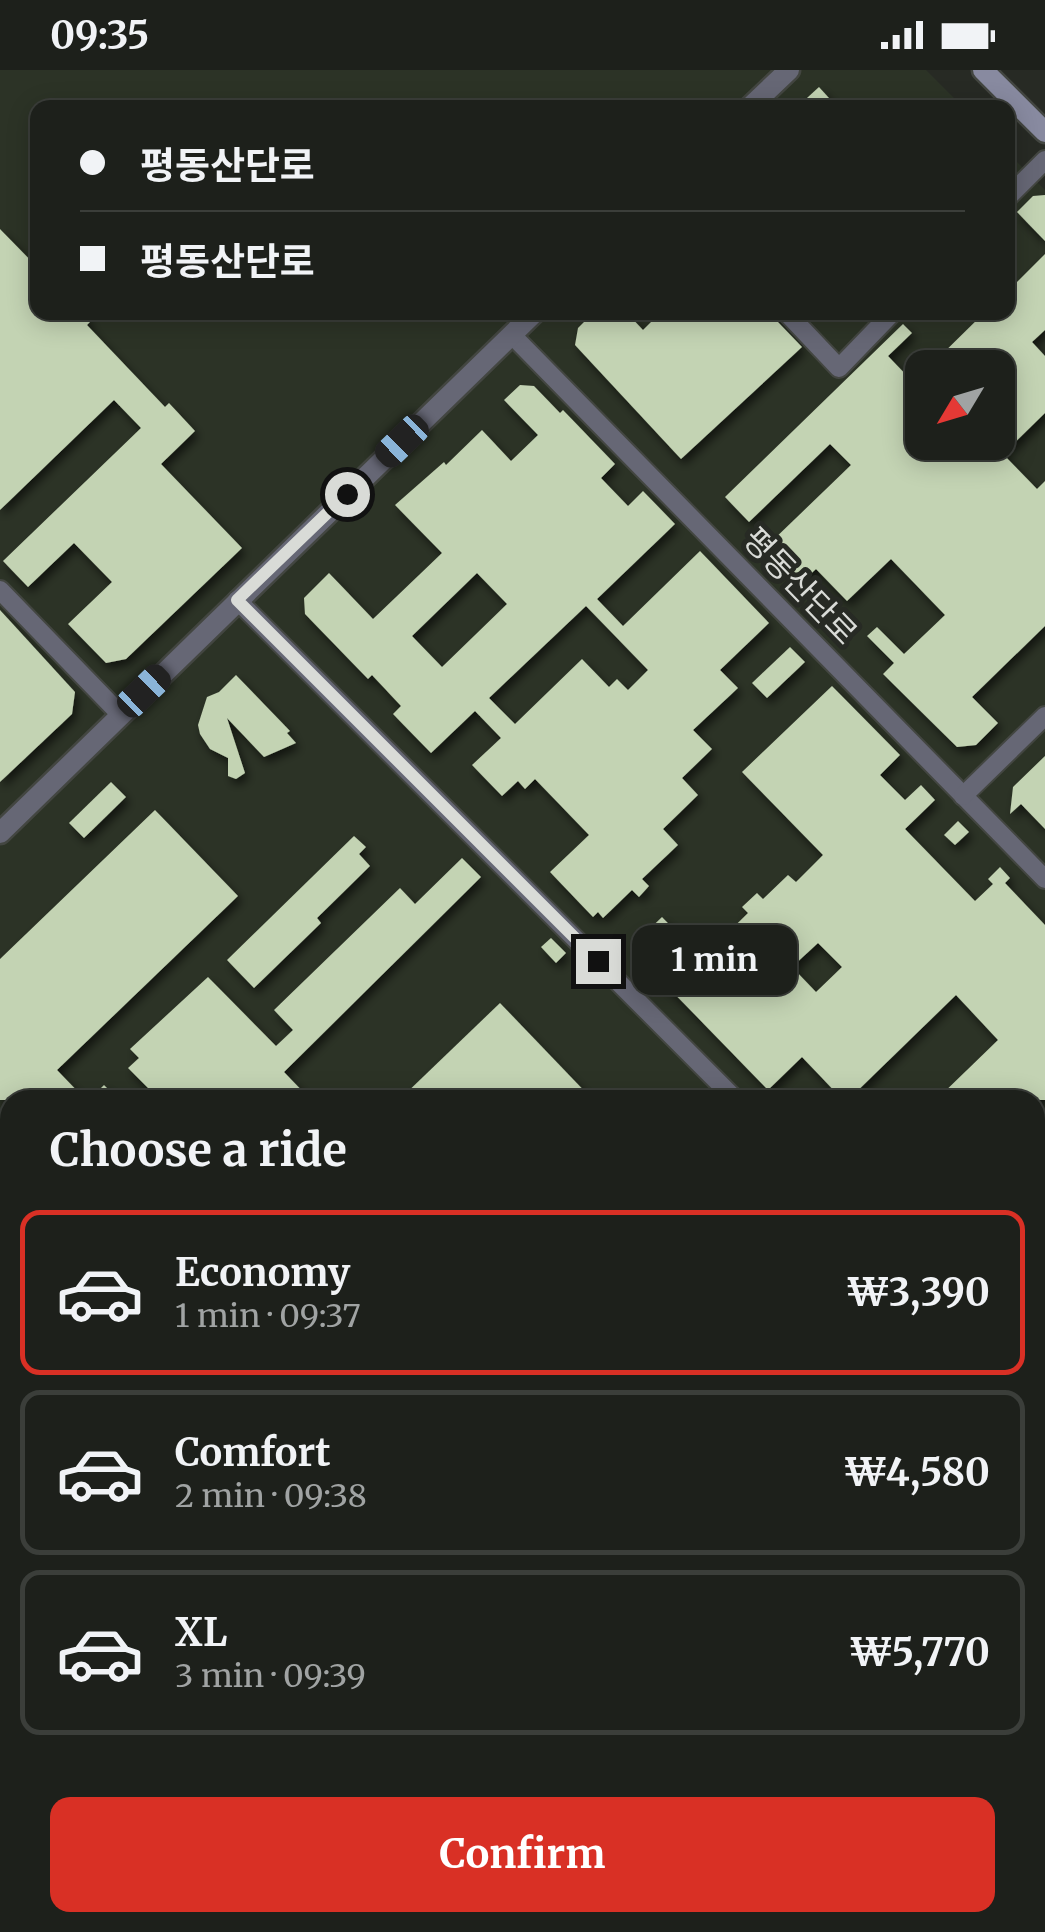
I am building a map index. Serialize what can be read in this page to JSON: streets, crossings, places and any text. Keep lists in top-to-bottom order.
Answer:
{
  "streets": {
    "street": ["평동산단로"]
  },
  "north": "bottom left",
  "page": {
    "status": "09:35",
    "banner": ["평동산단로", "평동산단로"],
    "bubble": "1 min",
    "heading": "Choose a ride",
    "list": [
      {
        "name": "Economy",
        "note": "1 min · 09:37",
        "value": "₩3,390"
      },
      {
        "name": "Comfort",
        "note": "2 min · 09:38",
        "value": "₩4,580"
      },
      {
        "name": "XL",
        "note": "3 min · 09:39",
        "value": "₩5,770"
      }
    ],
    "buttons": "Confirm"
  }
}
